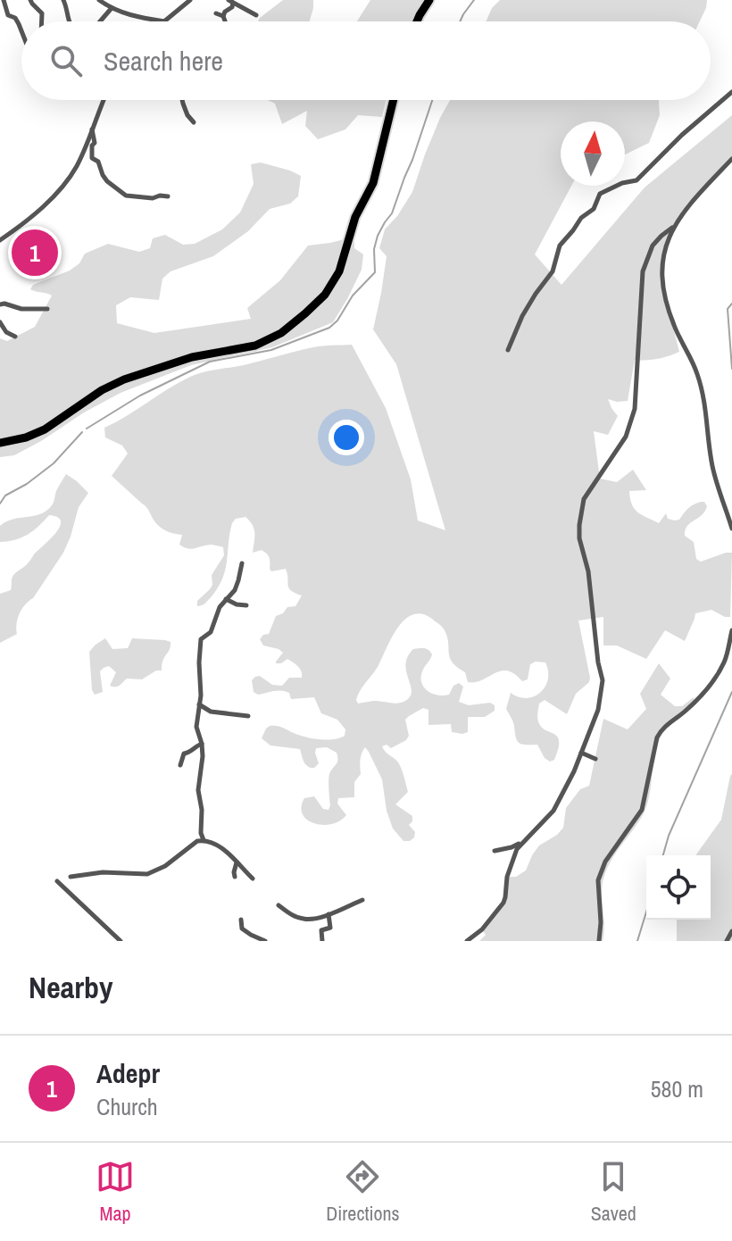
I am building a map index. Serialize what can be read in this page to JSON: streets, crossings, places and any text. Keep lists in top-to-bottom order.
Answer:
{
  "north": "top",
  "page": {
    "search": "Search here",
    "pins": "1",
    "heading": "Nearby",
    "list": [
      {
        "mark": "1",
        "name": "Adepr",
        "note": "Church",
        "value": "580 m"
      }
    ],
    "nav": ["Map", "Directions", "Saved"]
  }
}
